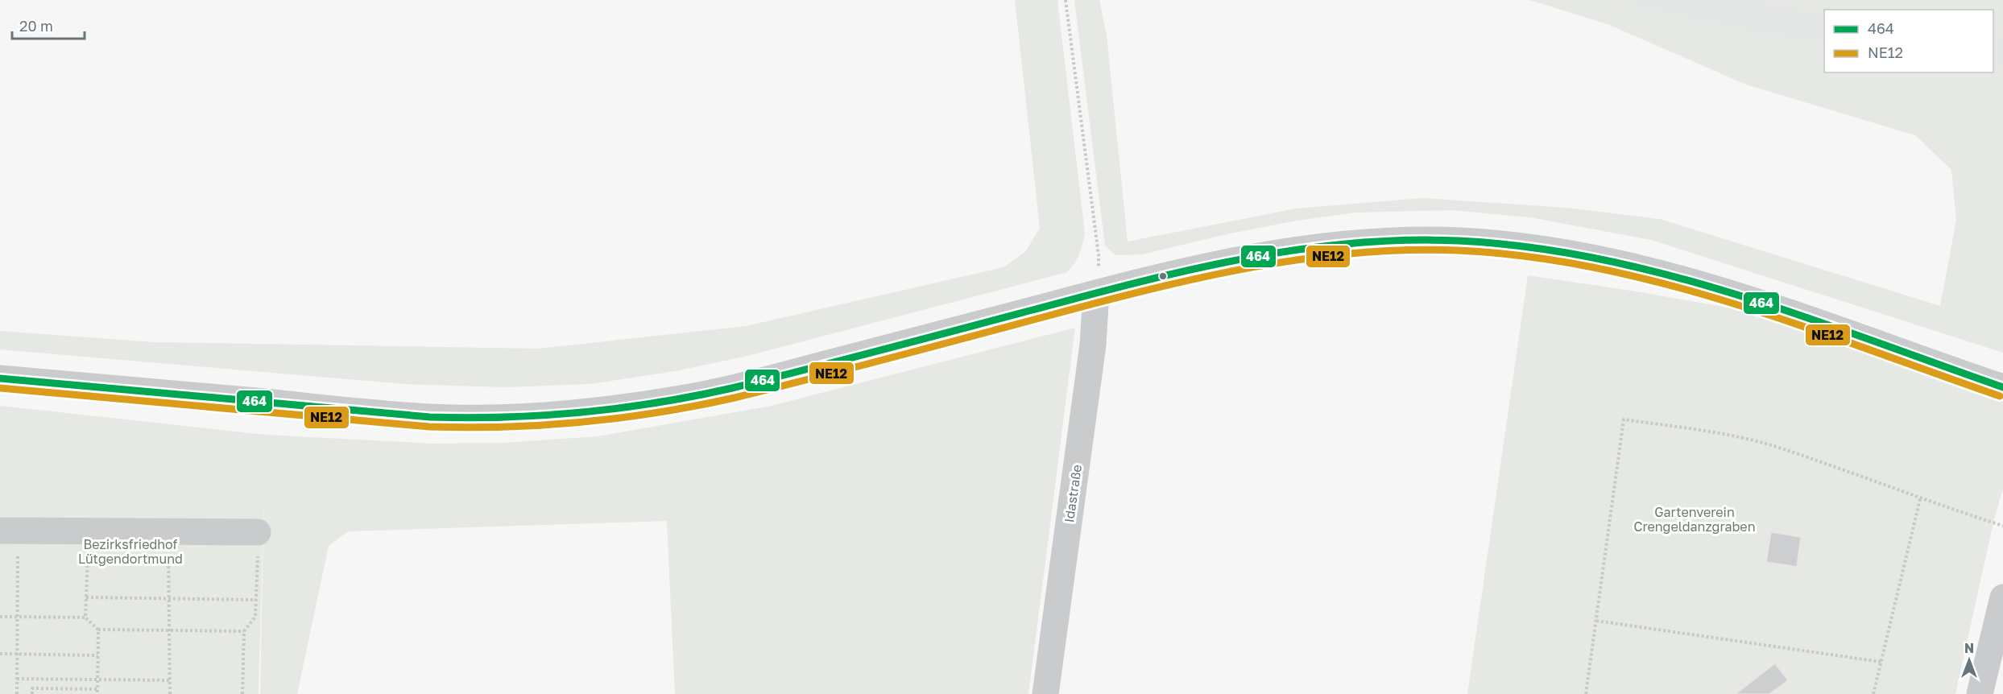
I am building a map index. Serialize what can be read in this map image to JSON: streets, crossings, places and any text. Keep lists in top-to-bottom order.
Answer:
{
  "streets": {
    "street": ["Idastraße"]
  },
  "parks": ["Gartenverein Crengeldanzgraben", "Bezirksfriedhof Lütgendortmund"],
  "lines": ["transit line 464", "transit line NE12"],
  "legend": ["464", "NE12"],
  "scale_bar": "20 m",
  "north": "top"
}
